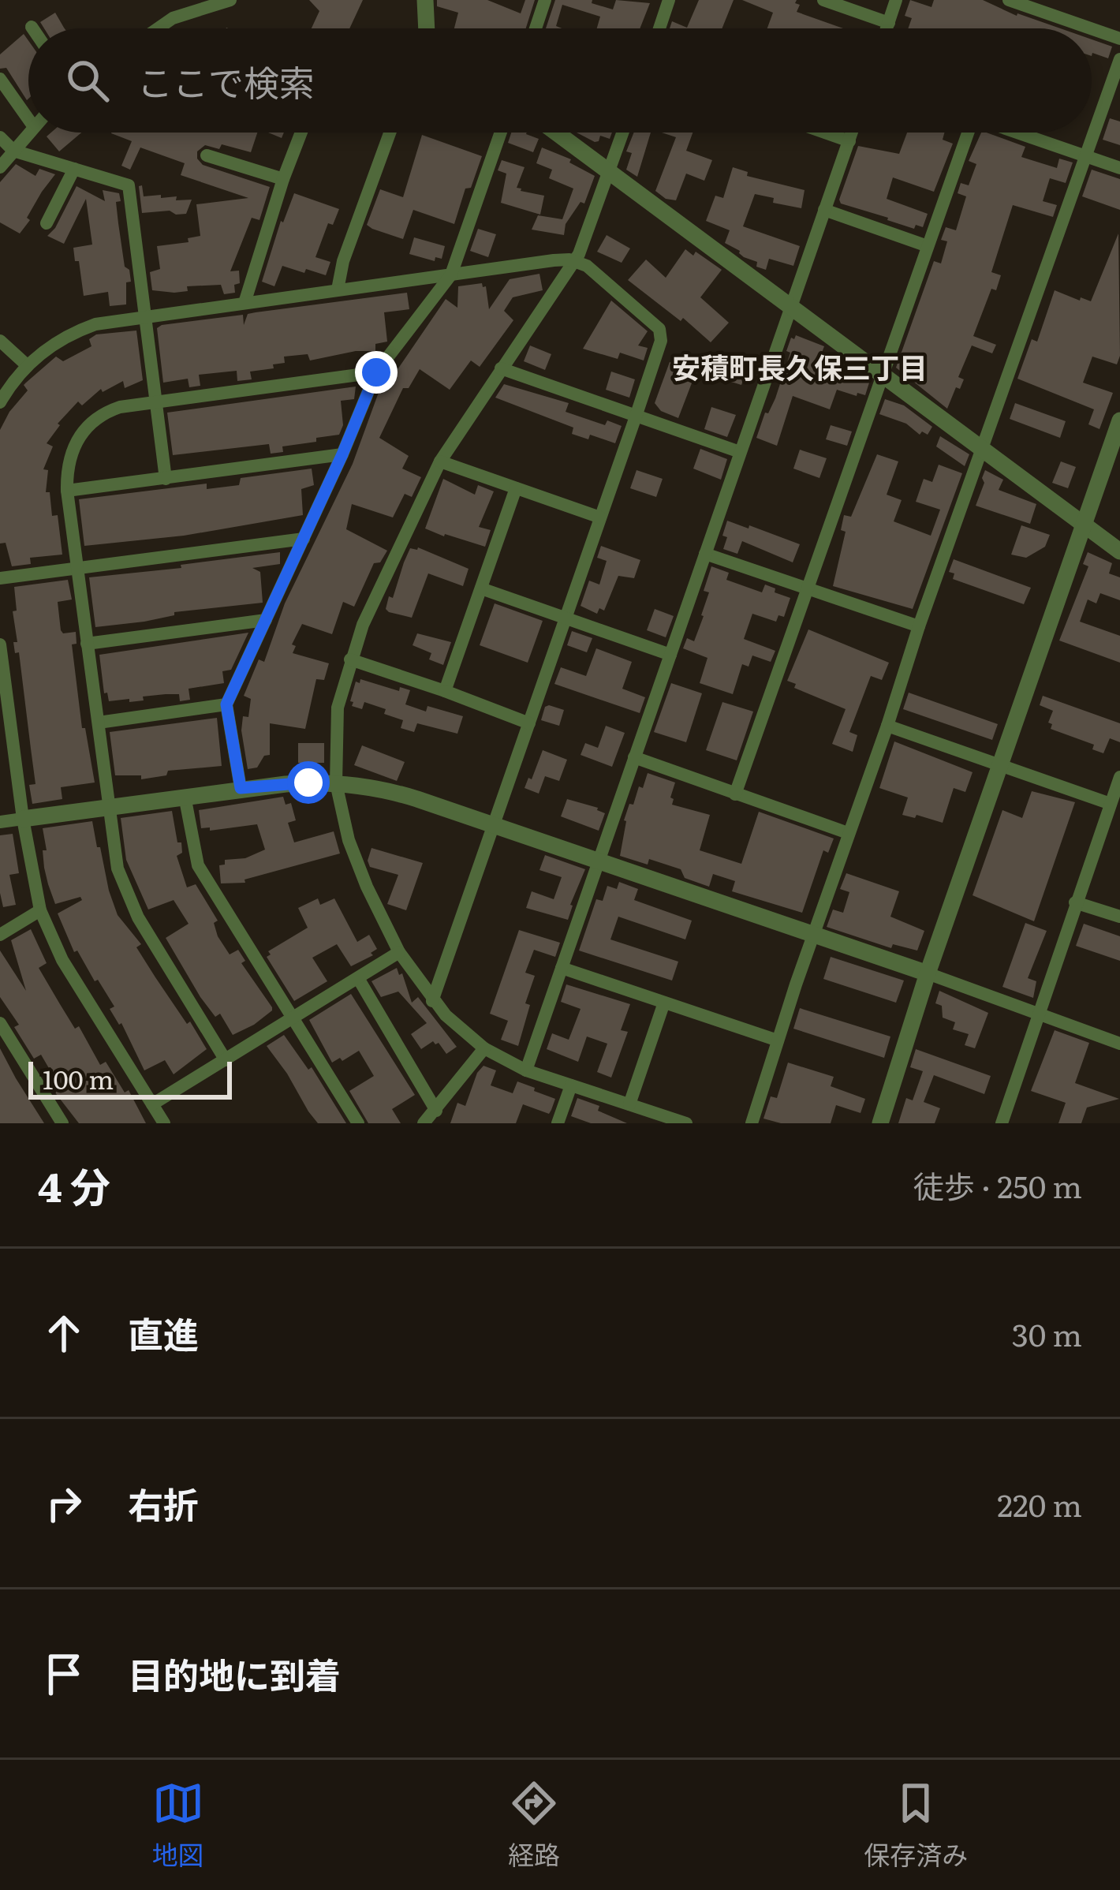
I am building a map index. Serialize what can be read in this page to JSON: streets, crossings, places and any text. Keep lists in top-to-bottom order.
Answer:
{
  "districts": ["安積町長久保三丁目"],
  "scale_bar": "100 m",
  "page": {
    "search": "ここで検索",
    "scale": "100 m",
    "heading": ["4 分", "徒歩 · 250 m"],
    "list": [
      ["直進", "30 m"],
      ["右折", "220 m"],
      "目的地に到着"
    ],
    "nav": ["地図", "経路", "保存済み"]
  }
}
